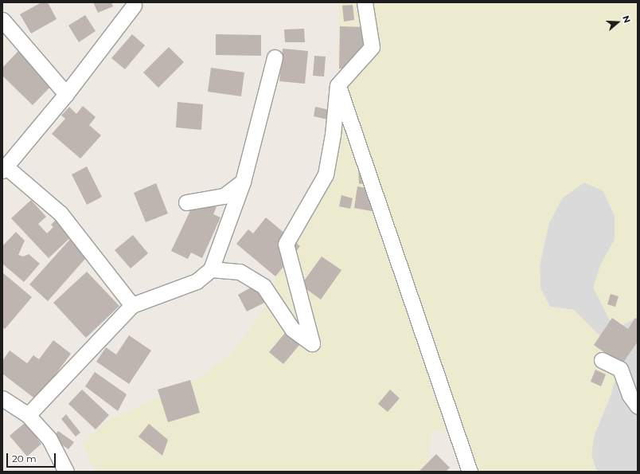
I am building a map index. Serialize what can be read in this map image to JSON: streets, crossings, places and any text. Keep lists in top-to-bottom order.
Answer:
{
  "scale_bar": "20 m",
  "north": "right"
}
